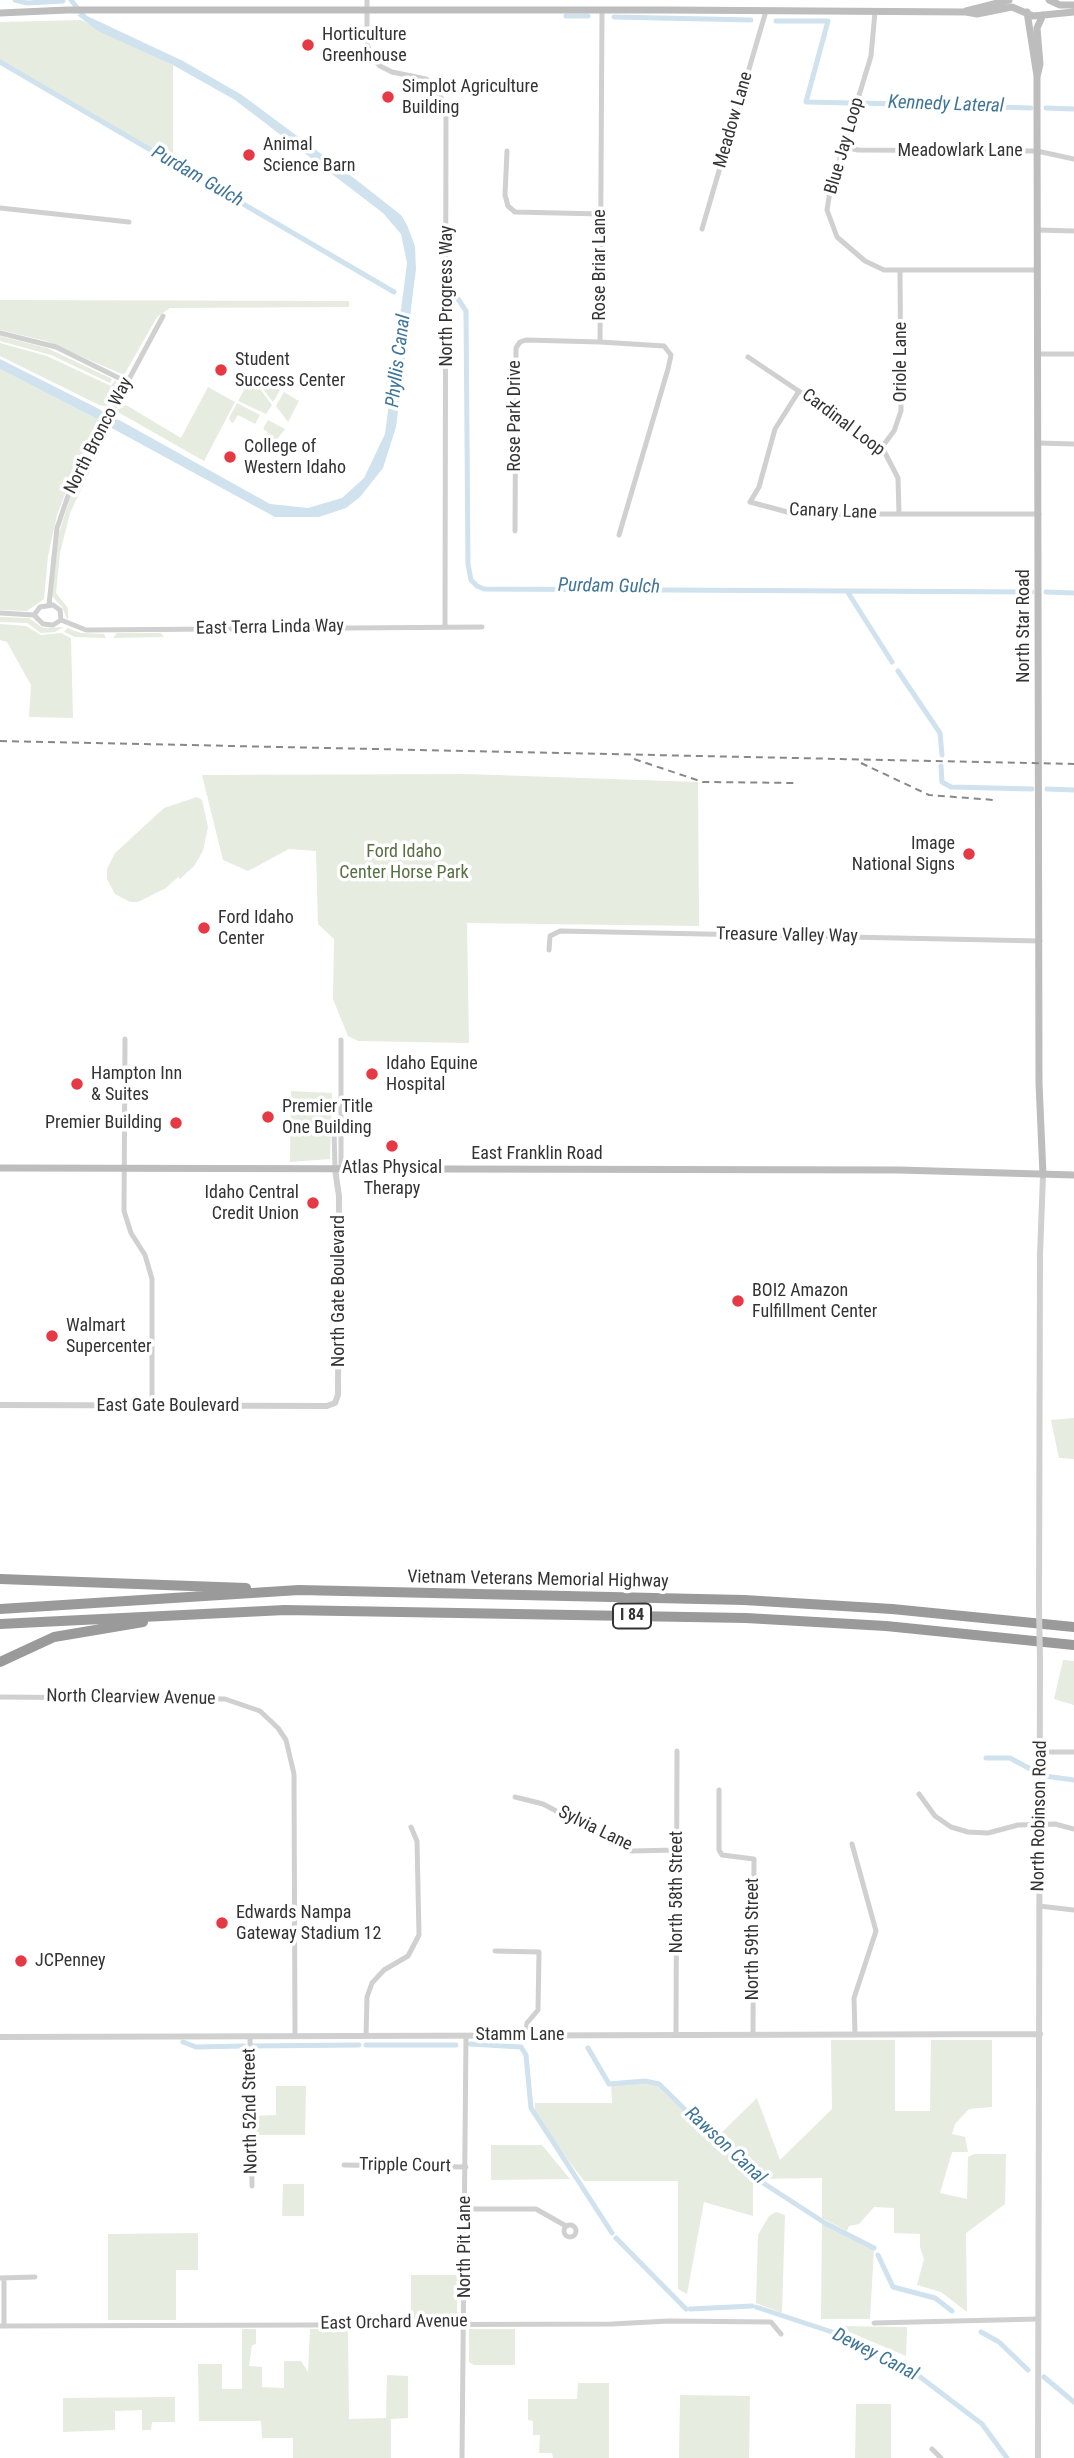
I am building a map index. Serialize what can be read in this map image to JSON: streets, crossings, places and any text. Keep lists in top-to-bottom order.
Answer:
{
  "streets": {
    "highway": ["Vietnam Veterans Memorial Highway", "I 84"],
    "main road": ["North Star Road", "East Franklin Road"],
    "street": [
      "Meadow Lane",
      "Blue Jay Loop",
      "Meadowlark Lane",
      "Rose Briar Lane",
      "North Progress Way",
      "Oriole Lane",
      "Rose Park Drive",
      "Cardinal Loop",
      "North Bronco Way",
      "Canary Lane",
      "East Terra Linda Way",
      "Treasure Valley Way",
      "North Gate Boulevard",
      "East Gate Boulevard",
      "North Clearview Avenue",
      "North Robinson Road",
      "Sylvia Lane",
      "North 58th Street",
      "North 59th Street",
      "Stamm Lane",
      "North 52nd Street",
      "Tripple Court",
      "North Pit Lane",
      "East Orchard Avenue"
    ]
  },
  "crossings": [
    ["Blue Jay Loop", "Meadowlark Lane"],
    ["Blue Jay Loop", "Oriole Lane"],
    ["Blue Jay Loop", "North Star Road"],
    ["Meadowlark Lane", "North Star Road"],
    ["Rose Briar Lane", "Rose Park Drive"],
    ["North Progress Way", "East Terra Linda Way"],
    ["Oriole Lane", "Cardinal Loop"],
    ["Cardinal Loop", "Canary Lane"],
    ["North Bronco Way", "East Terra Linda Way"],
    ["Canary Lane", "North Star Road"],
    ["North Star Road", "Treasure Valley Way"],
    ["North Star Road", "East Franklin Road"],
    ["North Star Road", "North Robinson Road"],
    ["East Franklin Road", "North Gate Boulevard"],
    ["East Franklin Road", "North Robinson Road"],
    ["North Gate Boulevard", "East Gate Boulevard"],
    ["North Clearview Avenue", "Stamm Lane"],
    ["North Robinson Road", "Stamm Lane"],
    ["Sylvia Lane", "North 58th Street"],
    ["North 58th Street", "Stamm Lane"],
    ["North 59th Street", "Stamm Lane"],
    ["Stamm Lane", "North 52nd Street"],
    ["Stamm Lane", "North Pit Lane"],
    ["Tripple Court", "North Pit Lane"],
    ["North Pit Lane", "East Orchard Avenue"]
  ],
  "water": [
    "Kennedy Lateral",
    "Purdam Gulch",
    "Phyllis Canal",
    "Rawson Canal",
    "Dewey Canal"
  ],
  "parks": ["Ford Idaho Center Horse Park"],
  "places": [
    "Horticulture Greenhouse",
    "Simplot Agriculture Building",
    "Animal Science Barn",
    "Student Success Center",
    "College of Western Idaho",
    "Image National Signs",
    "Ford Idaho Center",
    "Idaho Equine Hospital",
    "Hampton Inn & Suites",
    "Premier Title One Building",
    "Premier Building",
    "Atlas Physical Therapy",
    "Idaho Central Credit Union",
    "BOI2 Amazon Fulfillment Center",
    "Walmart Supercenter",
    "Edwards Nampa Gateway Stadium 12",
    "JCPenney"
  ]
}
